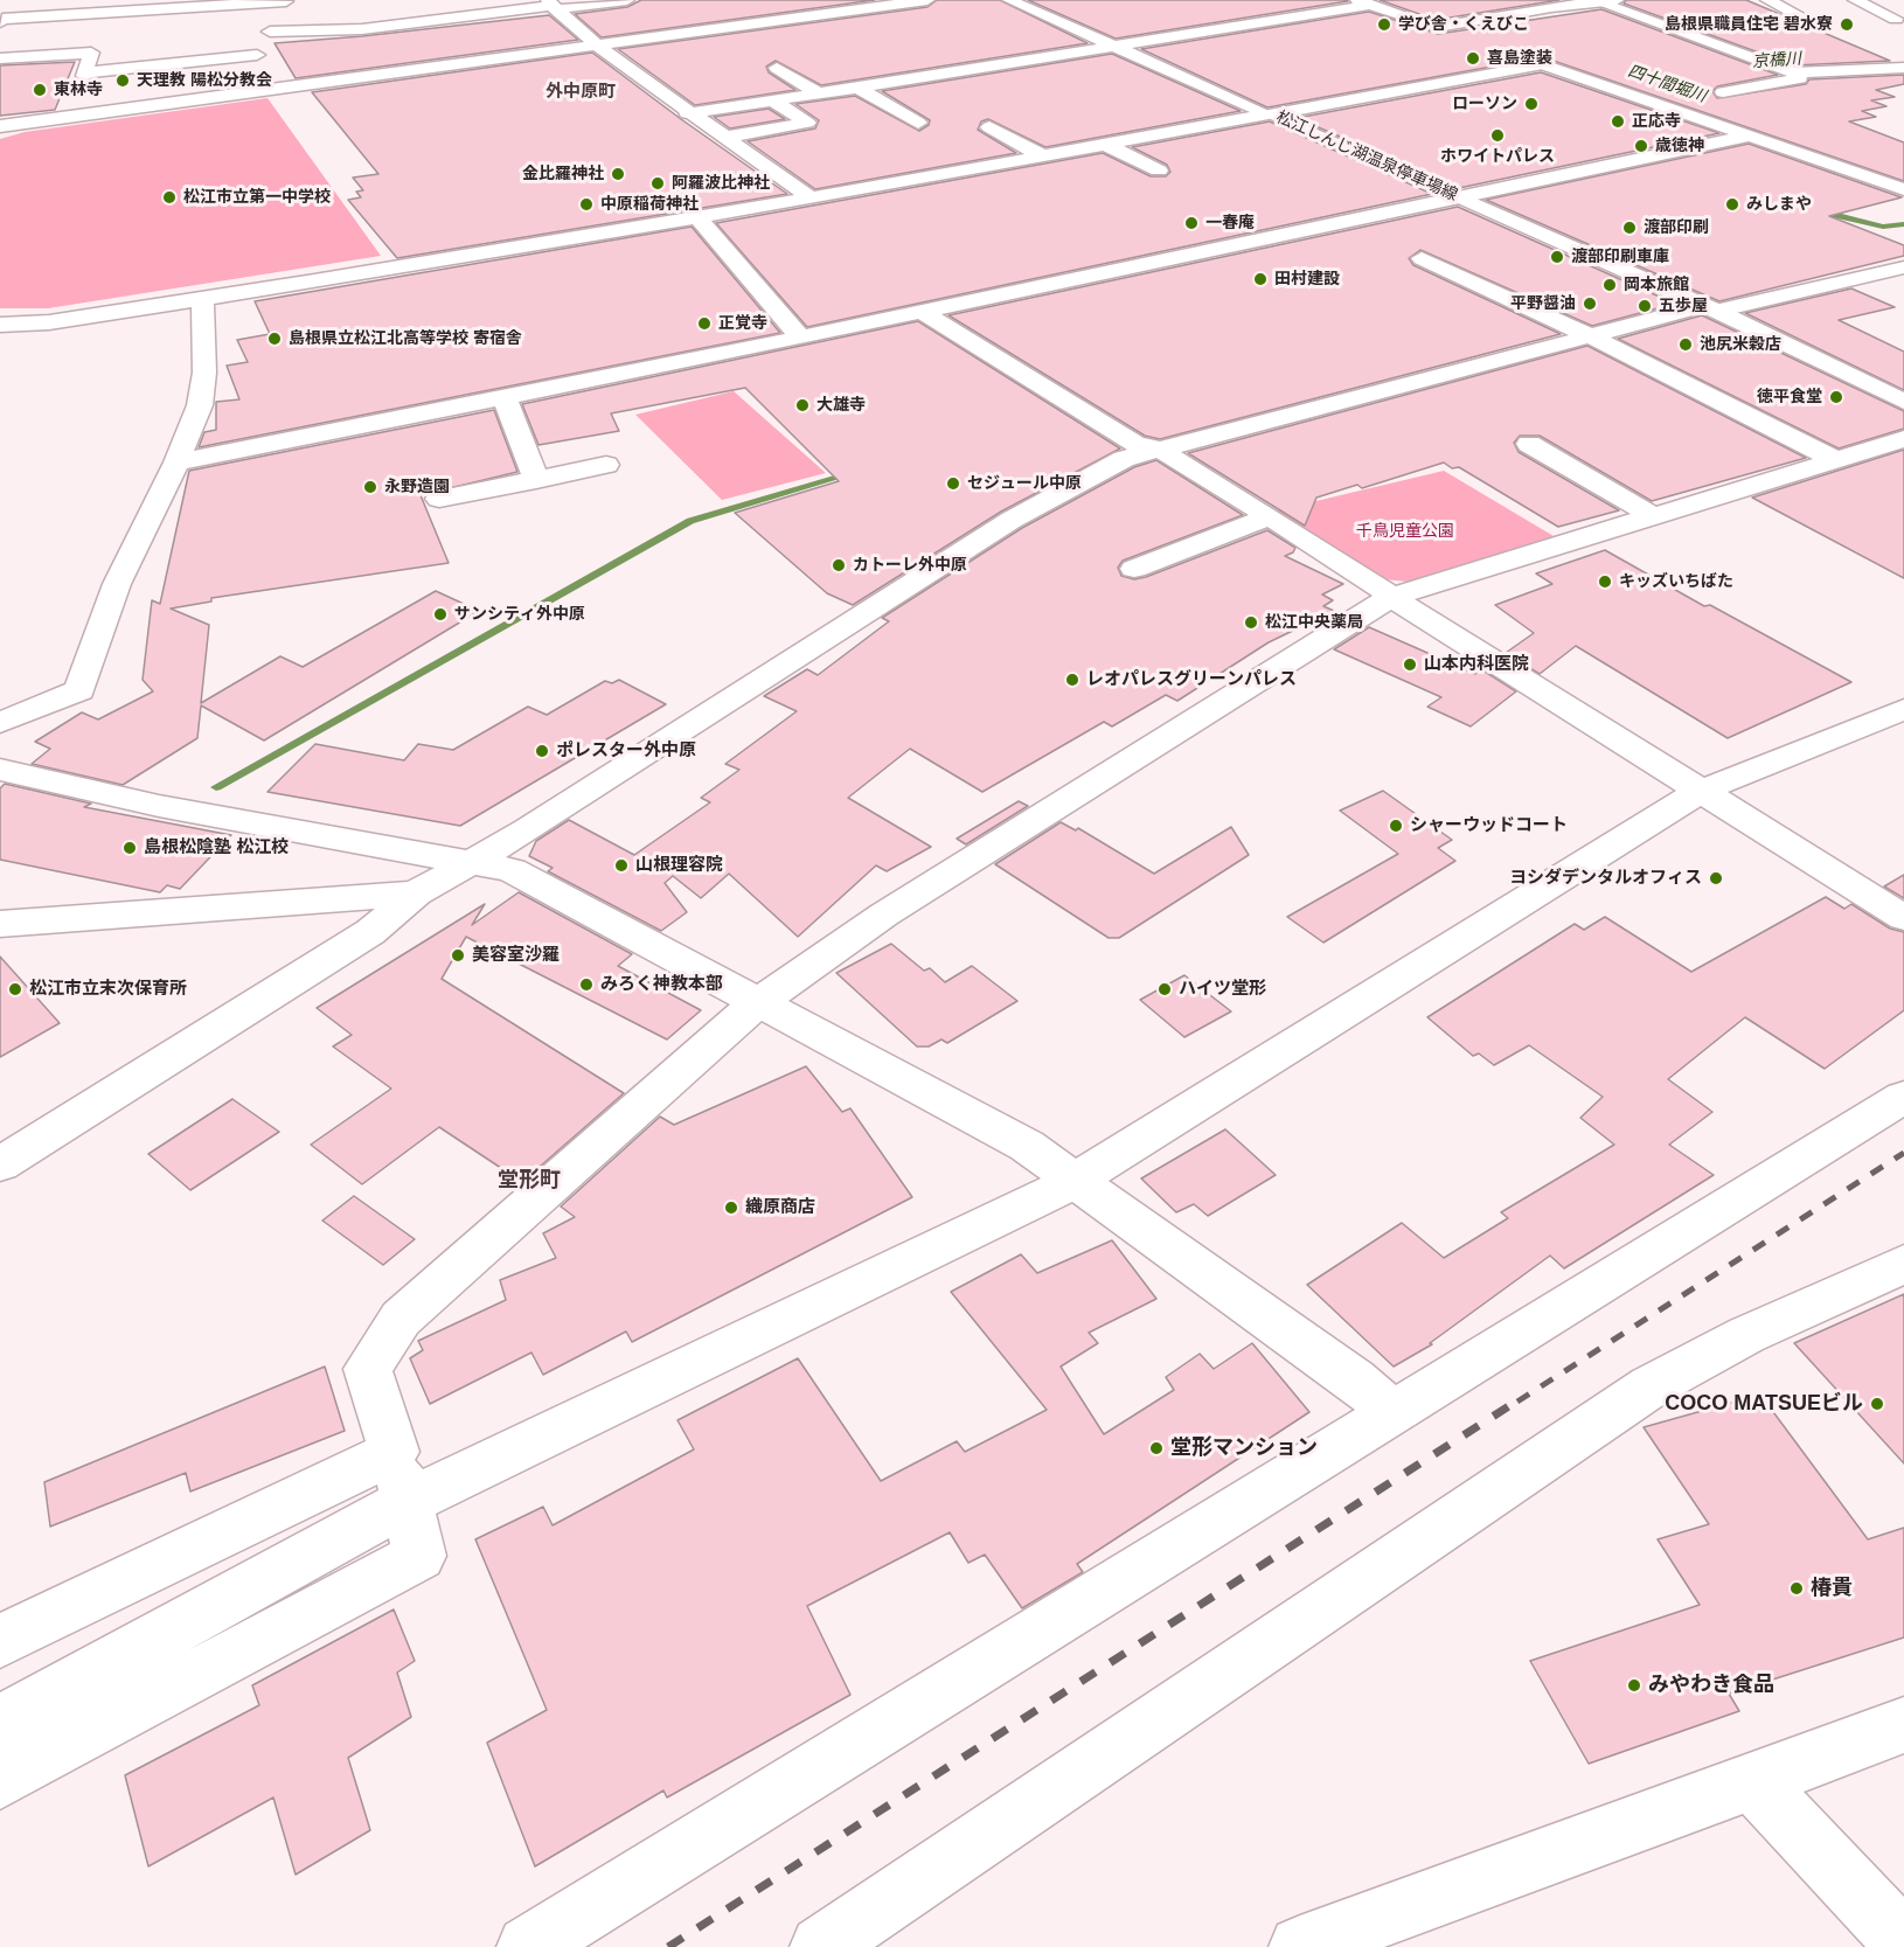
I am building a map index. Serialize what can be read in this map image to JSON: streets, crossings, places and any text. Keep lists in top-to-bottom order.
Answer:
{
  "streets": {
    "street": ["松江しんじ湖温泉停車場線"]
  },
  "districts": ["外中原町", "堂形町"],
  "water": ["京橋川", "四十間堀川"],
  "parks": ["千鳥児童公園"],
  "places": [
    "学び舎・くえびこ",
    "島根県職員住宅 碧水寮",
    "喜島塗装",
    "天理教 陽松分教会",
    "東林寺",
    "ローソン",
    "正応寺",
    "ホワイトパレス",
    "歳徳神",
    "金比羅神社",
    "阿羅波比神社",
    "松江市立第一中学校",
    "中原稲荷神社",
    "みしまや",
    "一春庵",
    "渡部印刷",
    "渡部印刷車庫",
    "田村建設",
    "岡本旅館",
    "平野醤油",
    "五歩屋",
    "正覚寺",
    "島根県立松江北高等学校 寄宿舎",
    "池尻米穀店",
    "徳平食堂",
    "大雄寺",
    "セジュール中原",
    "永野造園",
    "カトーレ外中原",
    "キッズいちばた",
    "サンシティ外中原",
    "松江中央薬局",
    "山本内科医院",
    "レオパレスグリーンパレス",
    "ポレスター外中原",
    "シャーウッドコート",
    "島根松陰塾 松江校",
    "山根理容院",
    "ヨシダデンタルオフィス",
    "美容室沙羅",
    "みろく神教本部",
    "松江市立末次保育所",
    "ハイツ堂形",
    "織原商店",
    "COCO MATSUEビル",
    "堂形マンション",
    "椿貴",
    "みやわき食品"
  ]
}
